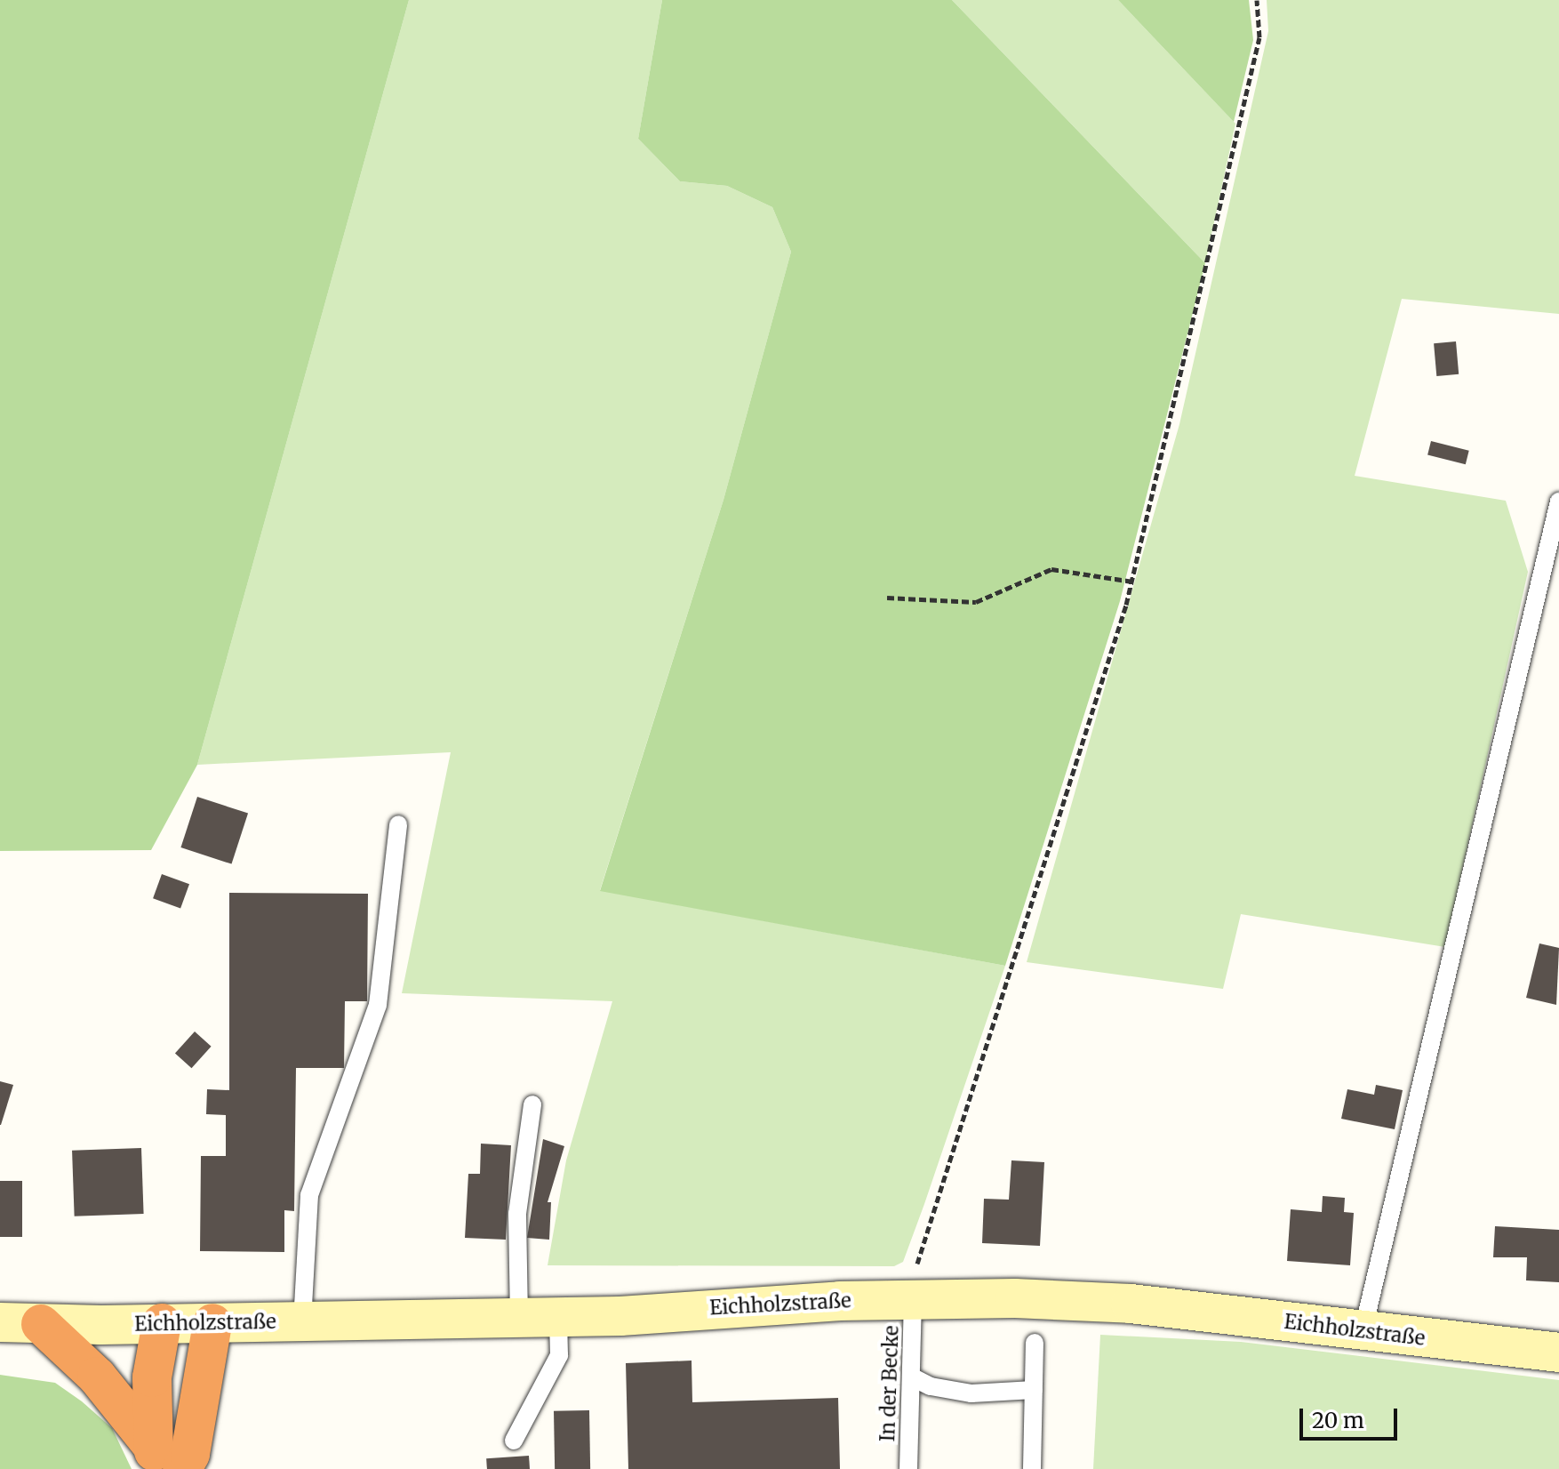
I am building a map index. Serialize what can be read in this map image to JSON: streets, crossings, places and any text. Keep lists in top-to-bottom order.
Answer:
{
  "streets": {
    "main road": ["Eichholzstraße"],
    "lane": ["In der Becke"]
  },
  "crossings": [
    ["Eichholzstraße", "In der Becke"]
  ],
  "scale_bar": "20 m"
}
